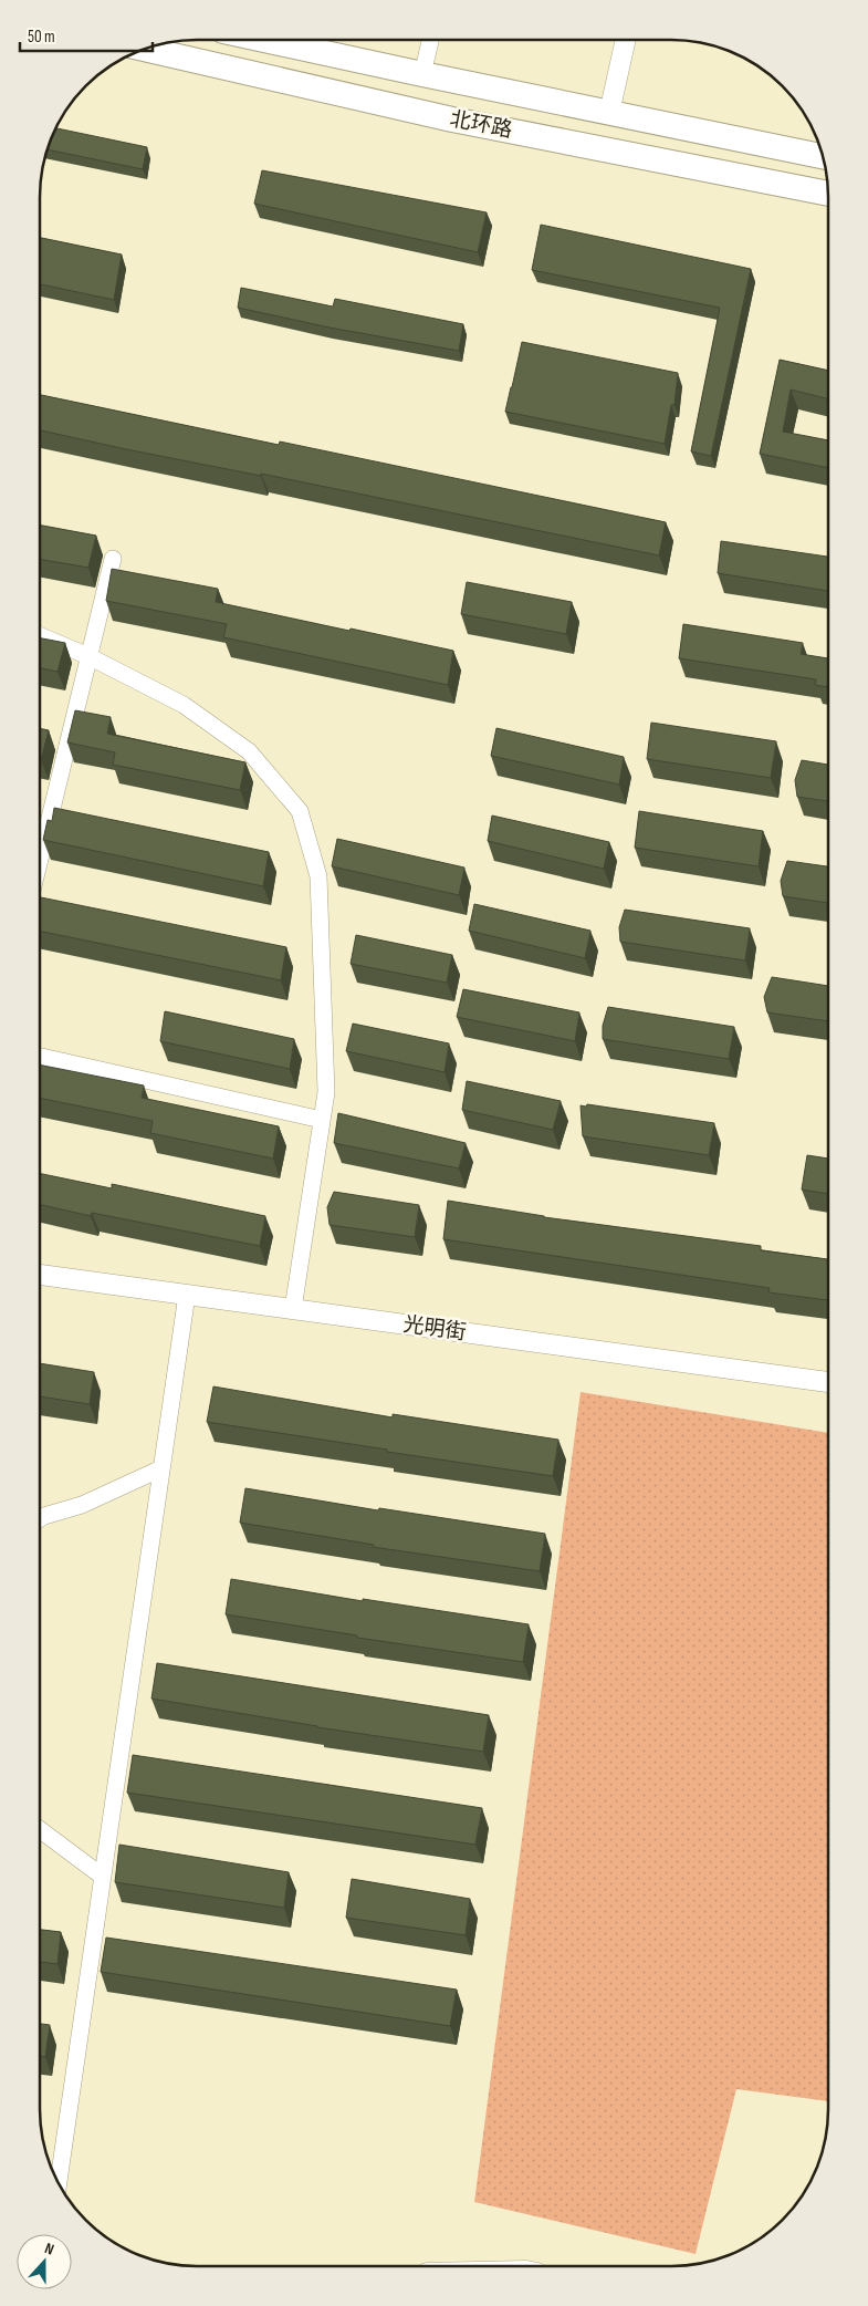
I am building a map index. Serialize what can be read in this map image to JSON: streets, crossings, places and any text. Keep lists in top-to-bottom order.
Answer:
{
  "streets": {
    "main road": ["北环路"],
    "street": ["光明街"]
  },
  "scale_bar": "50 m",
  "north": "top"
}
